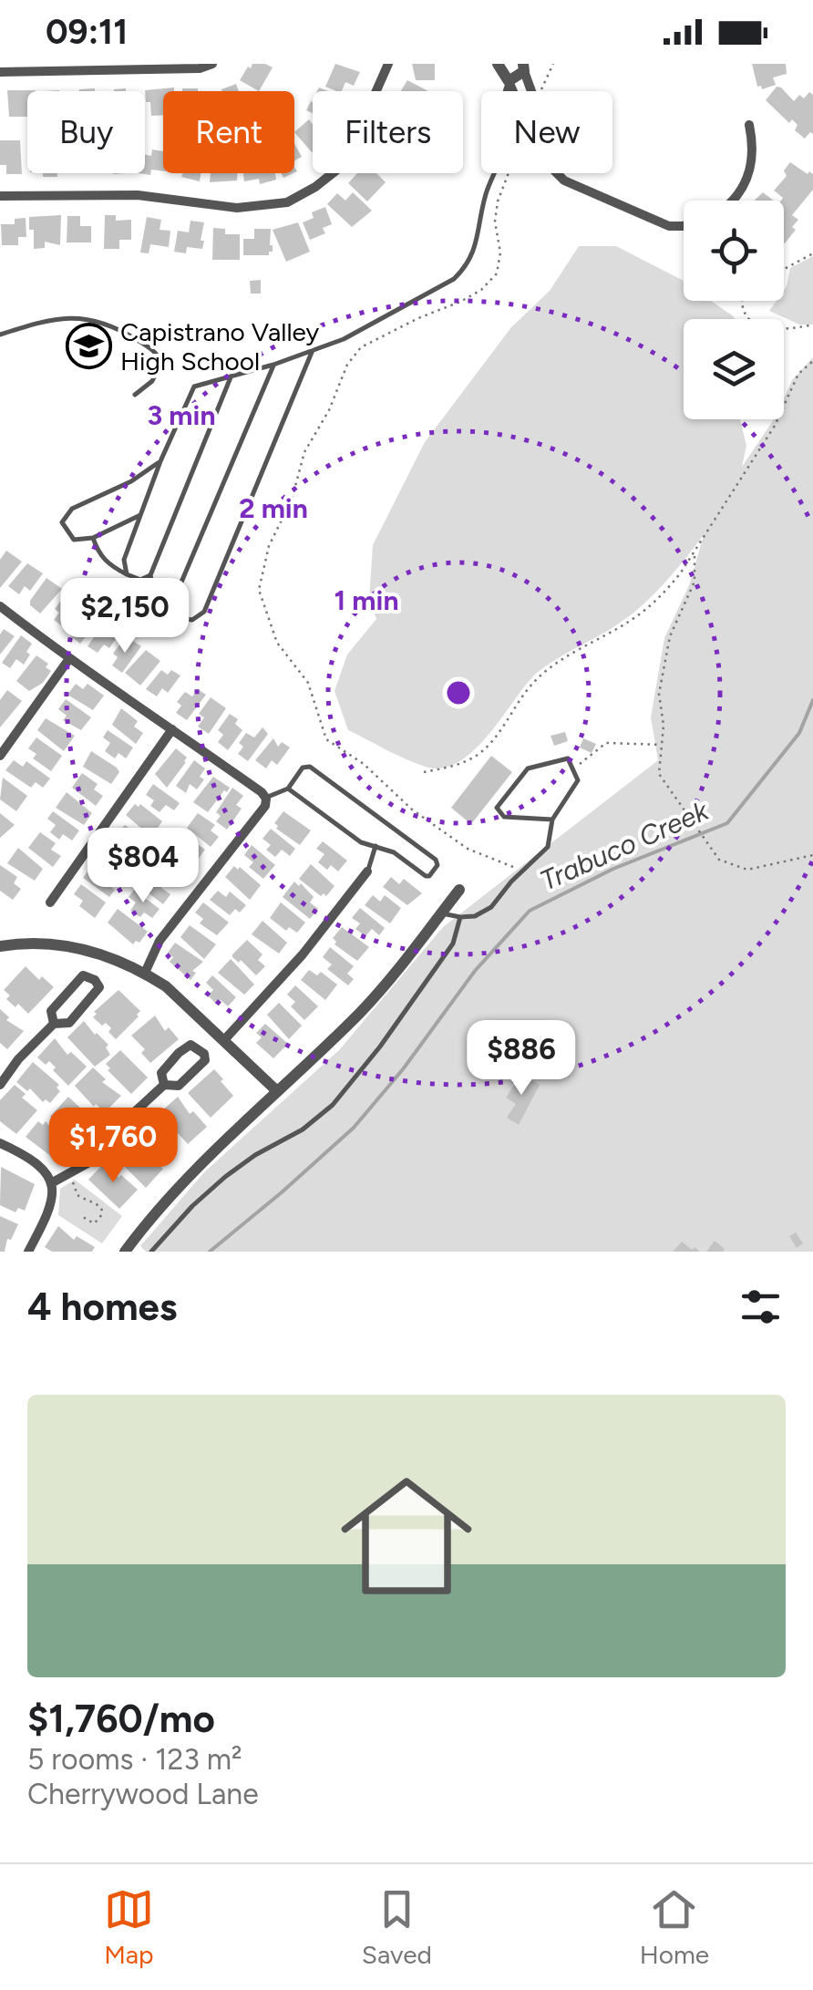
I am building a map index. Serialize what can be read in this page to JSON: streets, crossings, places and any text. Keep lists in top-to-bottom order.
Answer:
{
  "water": ["Trabuco Creek"],
  "places": {
    "school or university": ["Capistrano Valley High School"]
  },
  "page": {
    "status": "09:11",
    "chip": [
      "Buy",
      "Rent",
      "Filters",
      "New"
    ],
    "price": [
      "$2,150",
      "$804",
      "$886",
      "$1,760"
    ],
    "heading": "4 homes",
    "list": [
      {
        "name": "$1,760/mo",
        "note": "5 rooms · 123 m² · Cherrywood Lane"
      }
    ],
    "tabs": ["Map", "Saved", "Home"]
  },
  "rings": ["3 min", "2 min", "1 min"]
}
